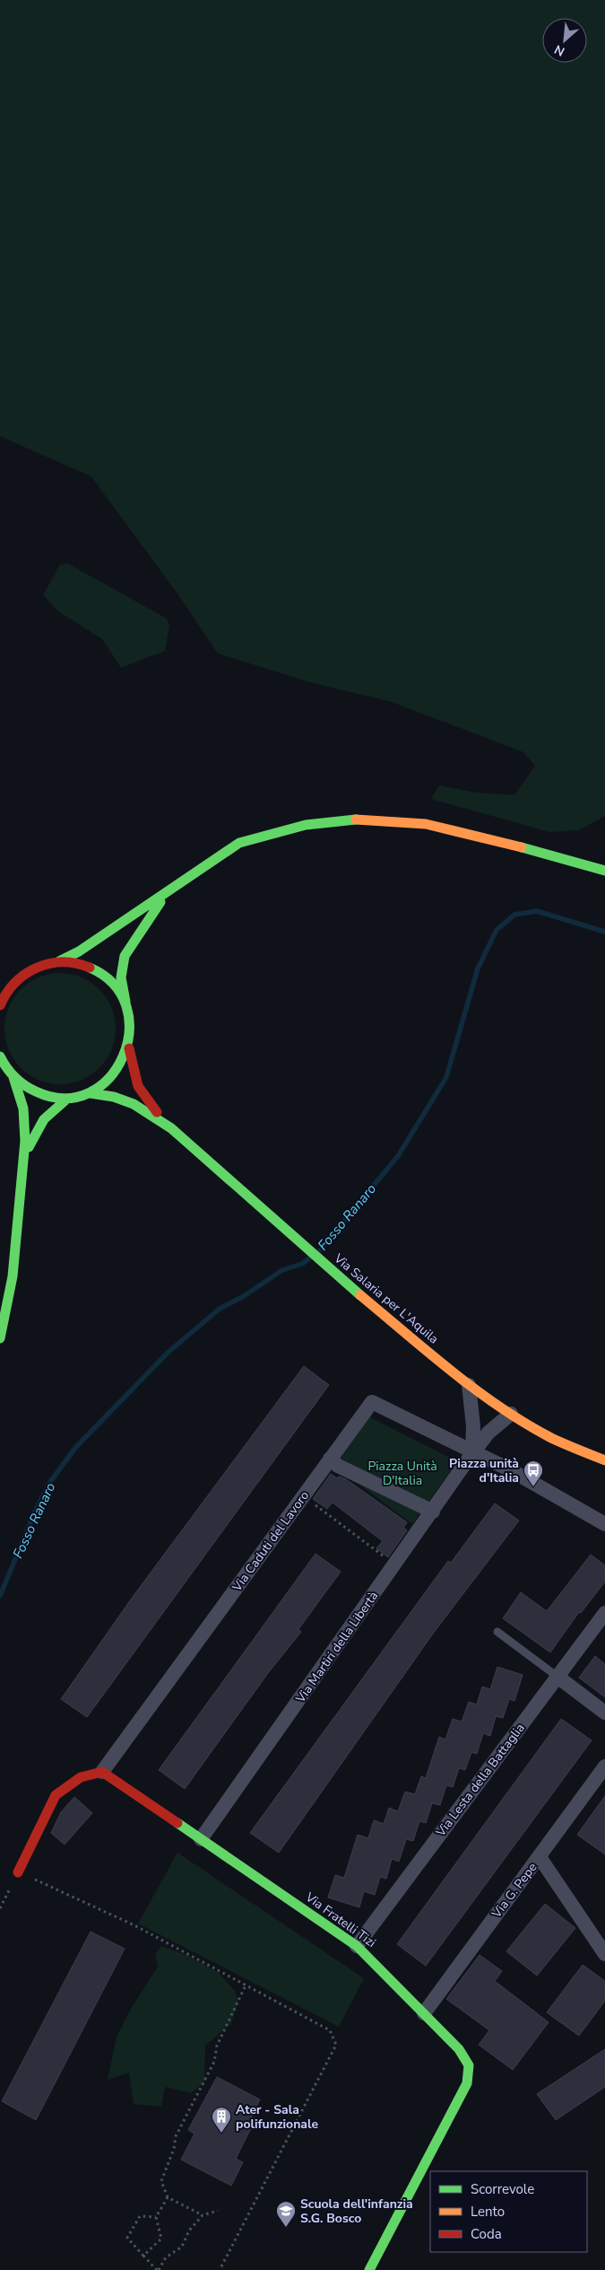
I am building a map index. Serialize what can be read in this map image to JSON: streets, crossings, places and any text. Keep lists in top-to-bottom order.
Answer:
{
  "streets": {
    "main road": ["Via Salaria per L'Aquila", "Via Fratelli Tizi"],
    "street": [
      "Via Caduti del Lavoro",
      "Via Martiri della Libertà",
      "Via Lesta della Battaglia",
      "Via G. Pepe"
    ]
  },
  "crossings": [
    ["Via Salaria per L'Aquila", "Via Martiri della Libertà"],
    ["Via Caduti del Lavoro", "Via Martiri della Libertà"],
    ["Via Caduti del Lavoro", "Via Fratelli Tizi"],
    ["Via Martiri della Libertà", "Via Fratelli Tizi"],
    ["Via Lesta della Battaglia", "Via Fratelli Tizi"],
    ["Via G. Pepe", "Via Fratelli Tizi"]
  ],
  "water": ["Fosso Ranaro"],
  "parks": ["Piazza Unità D'Italia"],
  "places": {
    "bus stop": ["Piazza unità d'Italia"],
    "building": ["Ater - Sala polifunzionale"],
    "school or university": ["Scuola dell'infanzia S.G. Bosco"]
  },
  "legend": ["Scorrevole", "Lento", "Coda"],
  "north": "bottom left"
}
